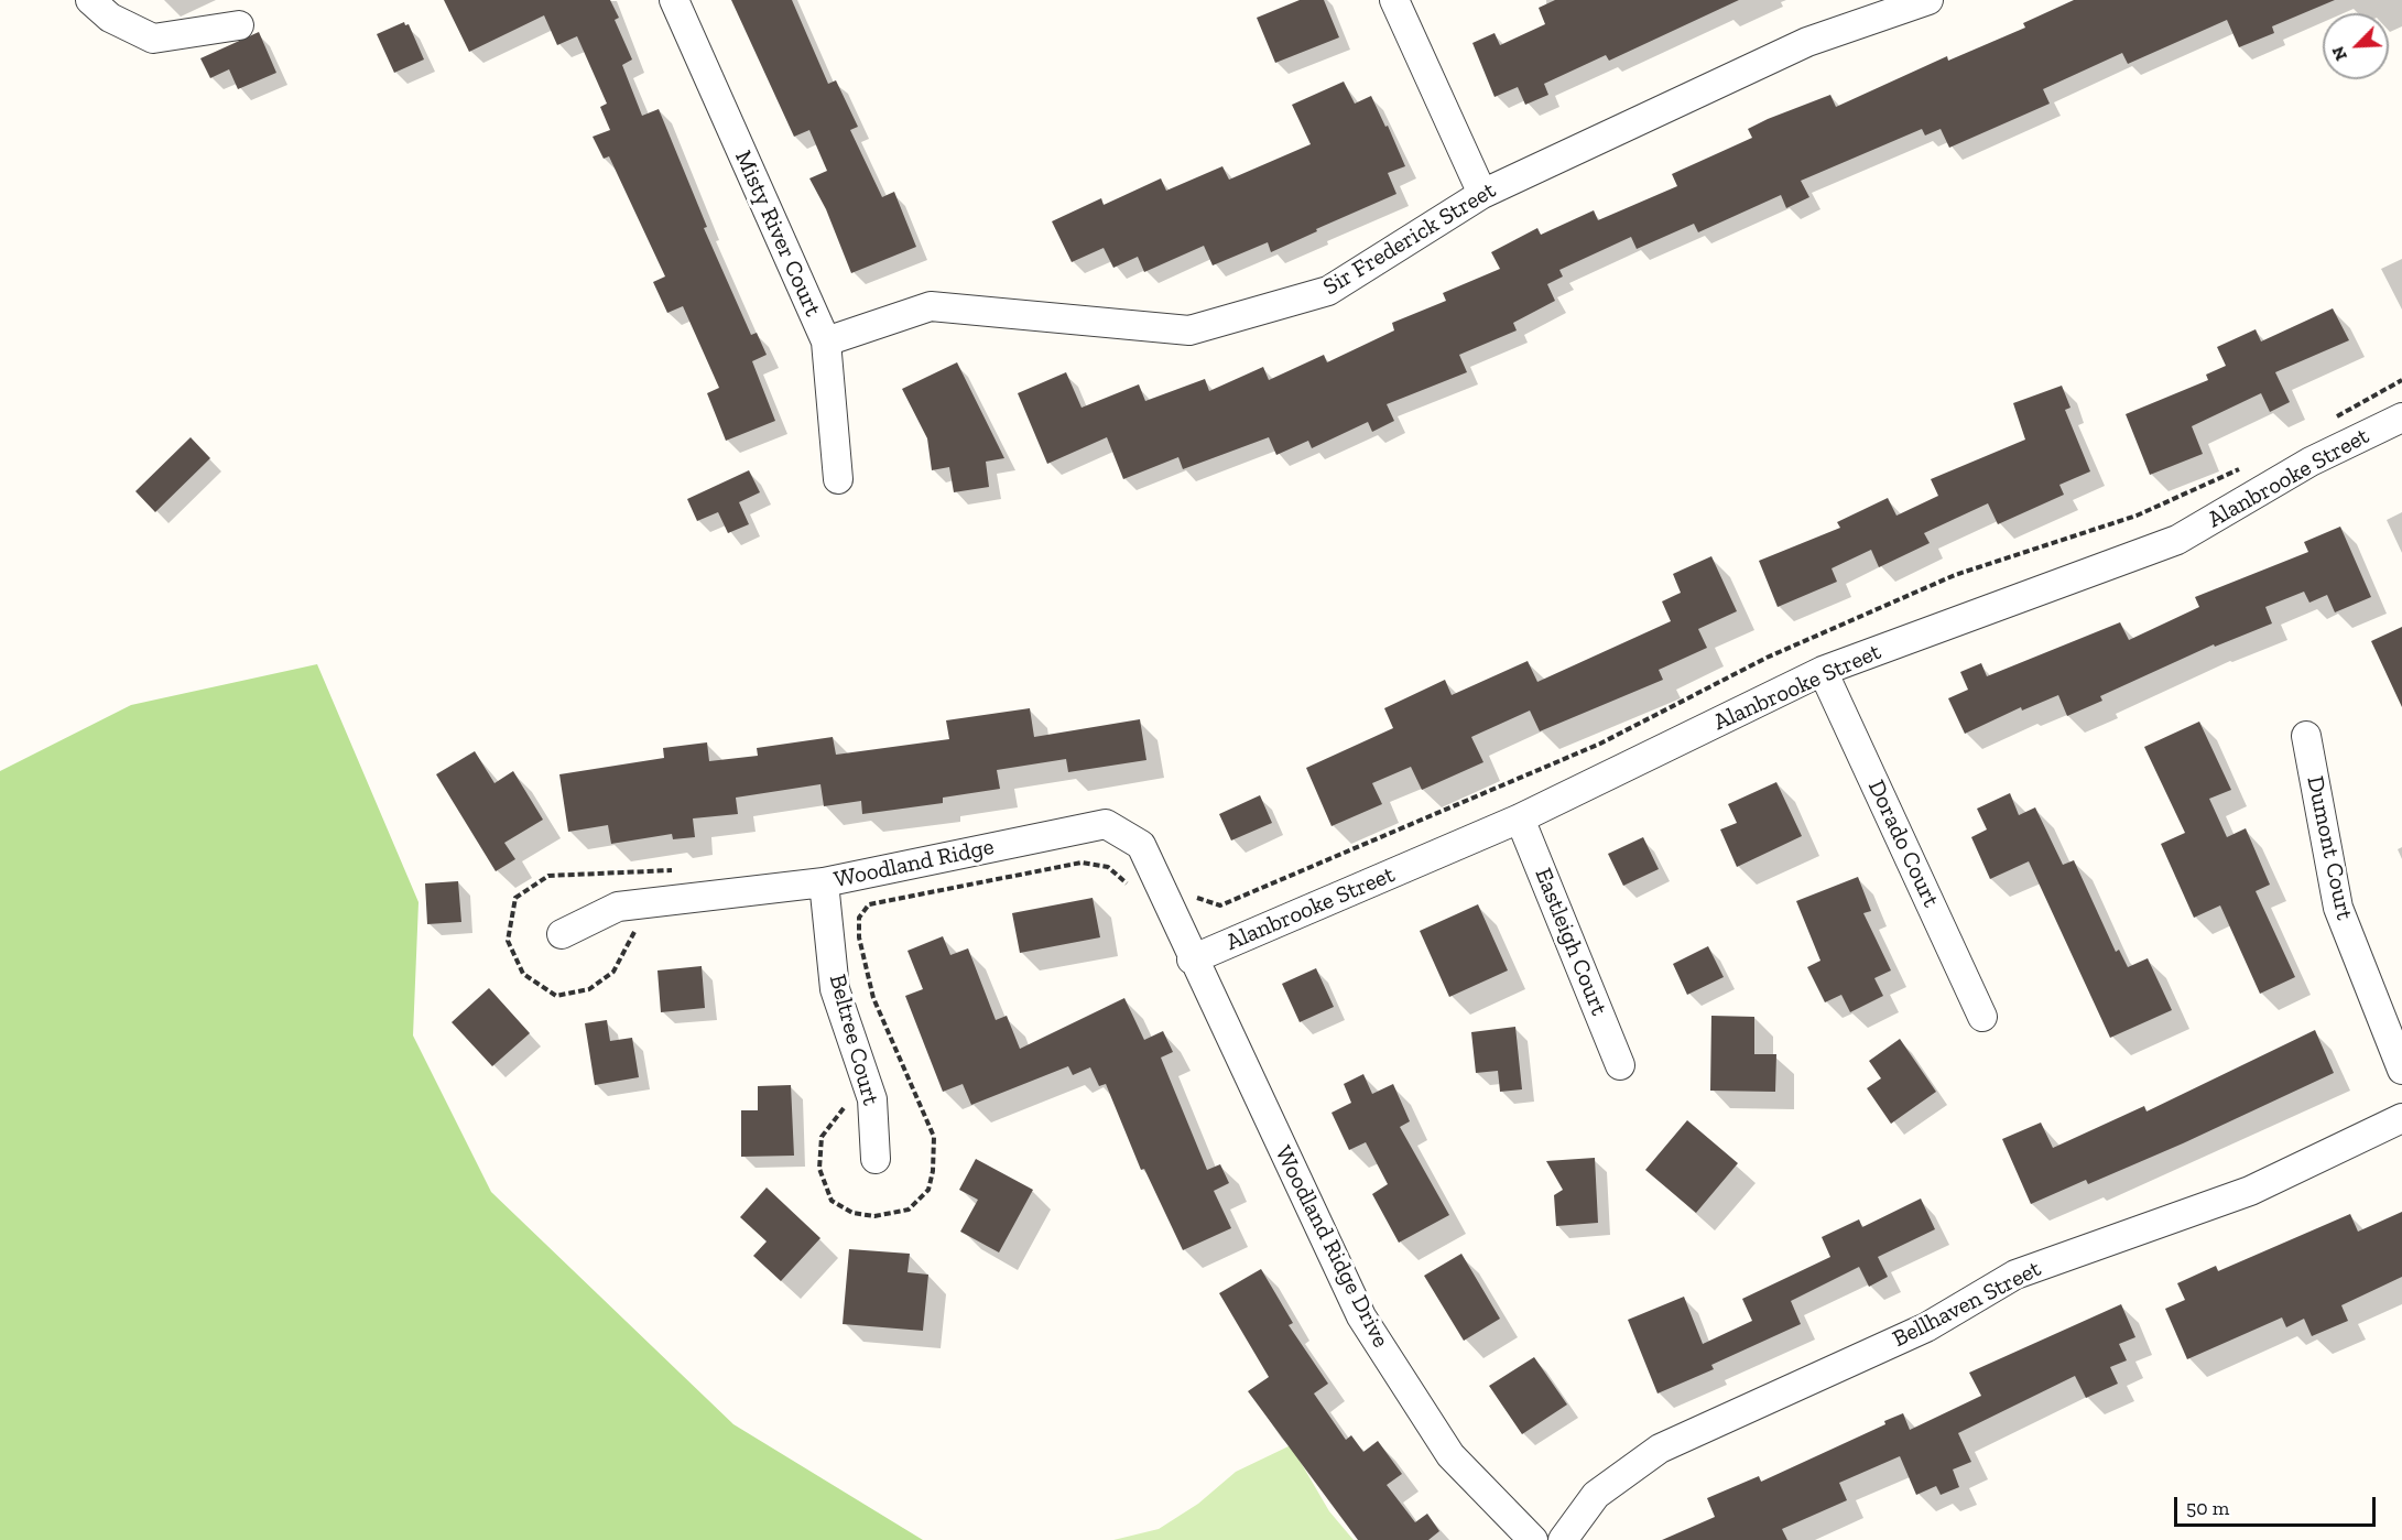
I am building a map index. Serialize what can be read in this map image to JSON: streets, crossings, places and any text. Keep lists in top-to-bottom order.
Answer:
{
  "streets": {
    "street": [
      "Misty River Court",
      "Sir Frederick Street",
      "Alanbrooke Street",
      "Dorado Court",
      "Dumont Court",
      "Woodland Ridge",
      "Eastleigh Court",
      "Beltree Court",
      "Woodland Ridge Drive",
      "Bellhaven Street"
    ]
  },
  "crossings": [
    ["Misty River Court", "Sir Frederick Street"],
    ["Alanbrooke Street", "Dorado Court"],
    ["Alanbrooke Street", "Woodland Ridge"],
    ["Alanbrooke Street", "Eastleigh Court"],
    ["Alanbrooke Street", "Woodland Ridge Drive"],
    ["Woodland Ridge", "Beltree Court"],
    ["Woodland Ridge", "Woodland Ridge Drive"]
  ],
  "scale_bar": "50 m",
  "north": "bottom left"
}
